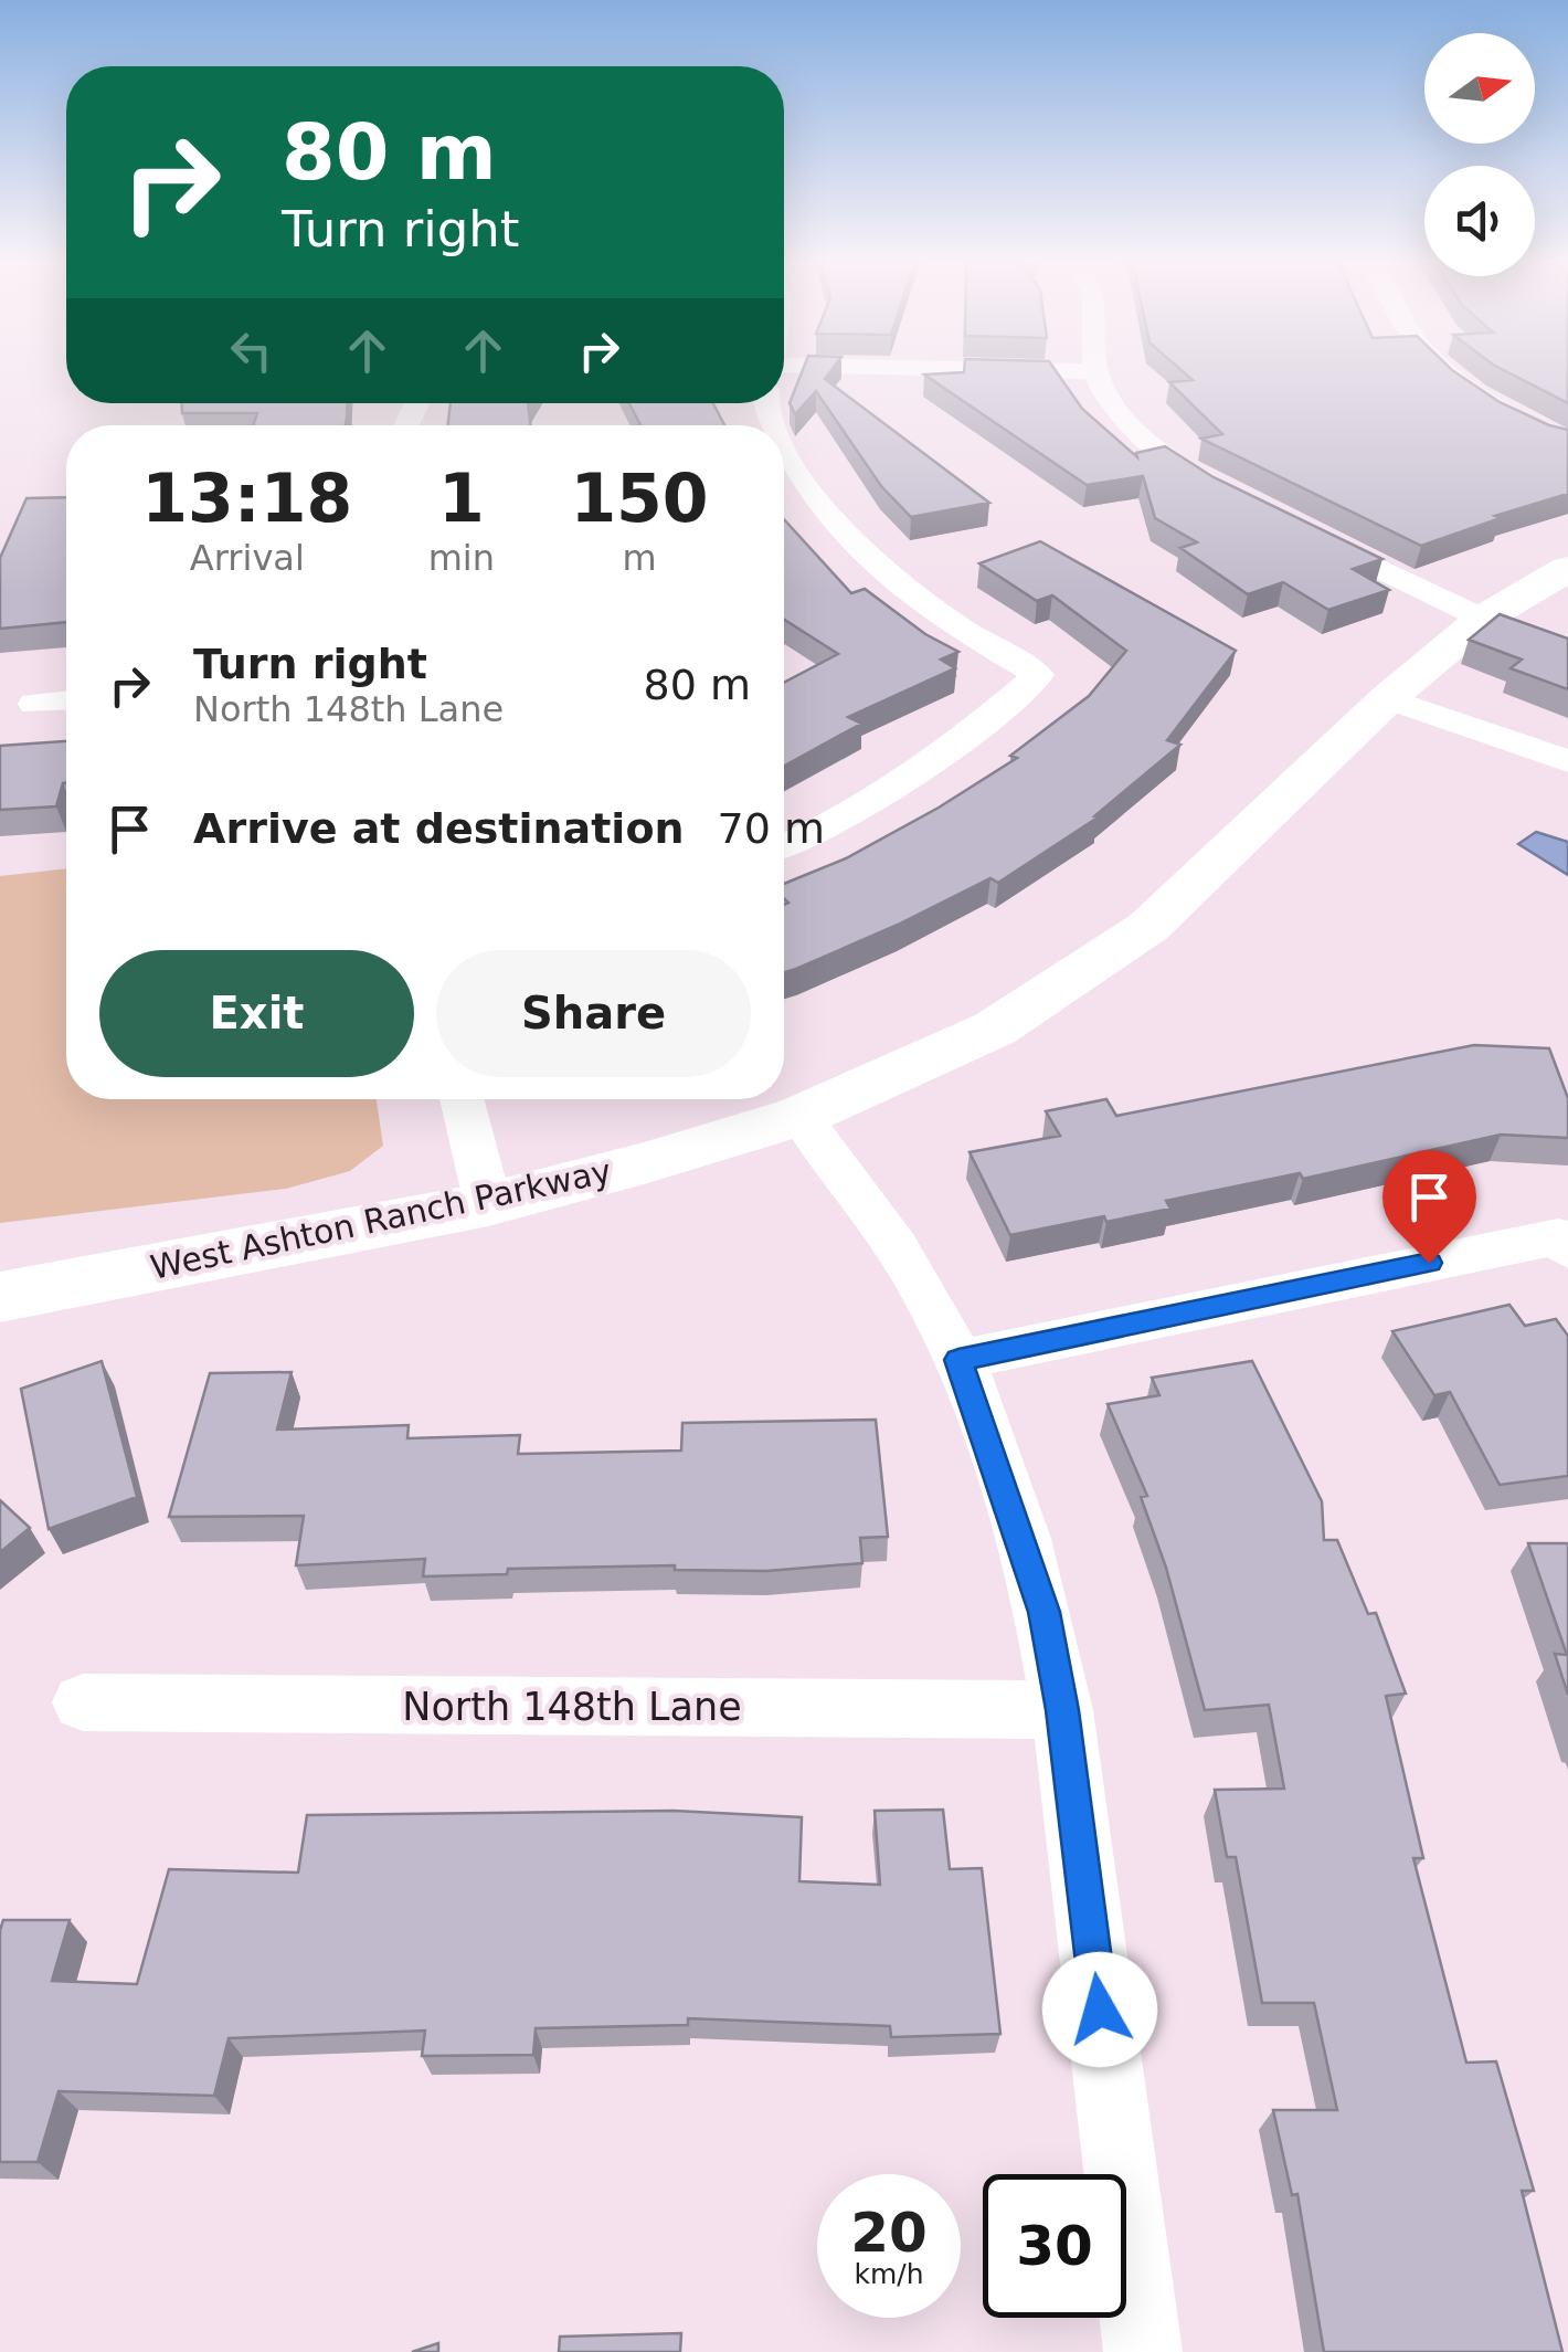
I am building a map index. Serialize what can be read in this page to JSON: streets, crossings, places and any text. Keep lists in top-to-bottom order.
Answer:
{
  "streets": {
    "street": ["West Ashton Ranch Parkway", "North 148th Lane"]
  },
  "north": "right",
  "page": {
    "turn": ["80 m", "Turn right"],
    "eta": [
      "13:18",
      "Arrival",
      "1",
      "min",
      "150",
      "m"
    ],
    "list": [
      {
        "name": "Turn right",
        "note": "North 148th Lane",
        "value": "80 m"
      },
      {
        "name": "Arrive at destination",
        "value": "70 m"
      }
    ],
    "buttons": ["Exit", "Share"],
    "speed": "20 km/h",
    "limit": "30"
  }
}
